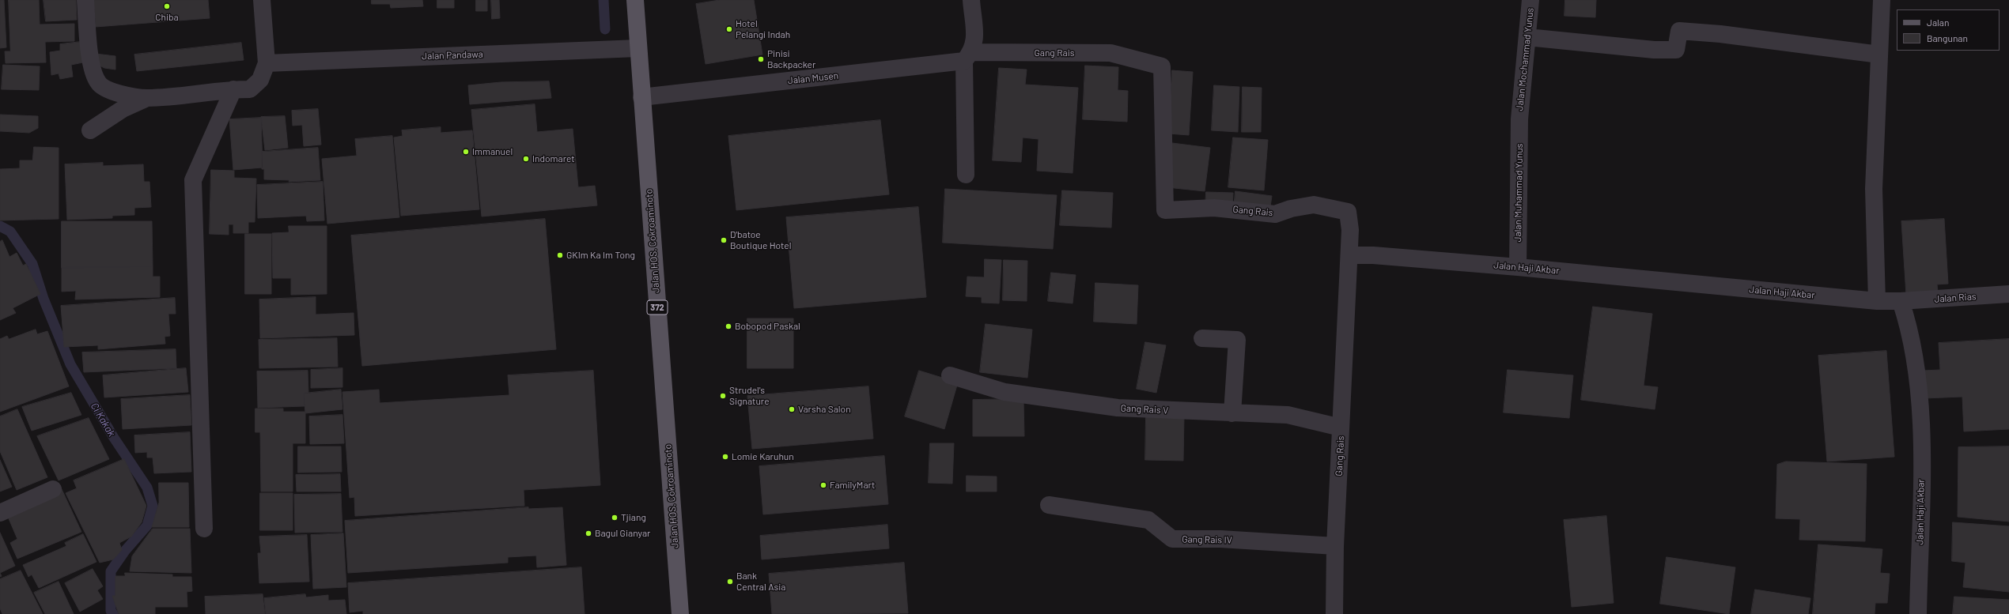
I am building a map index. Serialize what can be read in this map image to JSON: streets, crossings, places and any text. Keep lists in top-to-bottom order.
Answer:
{
  "streets": {
    "main road": ["Jalan HOS. Cokroaminoto", "372"],
    "street": [
      "Gang Rais",
      "Jalan Pandawa",
      "Jalan Mochammad Yunus",
      "Jalan Musen",
      "Jalan Muhammad Yunus",
      "Jalan Haji Akbar",
      "Jalan Rias",
      "Gang Rais V",
      "Gang Rais IV"
    ]
  },
  "crossings": [
    ["Gang Rais", "Jalan Musen"],
    ["Gang Rais", "Jalan Haji Akbar"],
    ["Gang Rais", "Gang Rais V"],
    ["Gang Rais", "Gang Rais IV"],
    ["Jalan Pandawa", "Jalan HOS. Cokroaminoto"],
    ["Jalan Mochammad Yunus", "Jalan Muhammad Yunus"],
    ["Jalan Musen", "Jalan HOS. Cokroaminoto"],
    ["Jalan Muhammad Yunus", "Jalan Haji Akbar"],
    ["Jalan Haji Akbar", "Jalan Rias"]
  ],
  "water": ["Ci Kakak"],
  "places": [
    "Chiba",
    "Hotel Pelangi Indah",
    "Pinisi Backpacker",
    "Immanuel",
    "Indomaret",
    "D'batoe Boutique Hotel",
    "GKIm Ka Im Tong",
    "Bobopod Paskal",
    "Strudel's Signature",
    "Varsha Salon",
    "Lomie Karuhun",
    "FamilyMart",
    "Tjiang",
    "Bagul Gianyar",
    "Bank Central Asia"
  ],
  "legend": ["Jalan", "Bangunan"]
}
